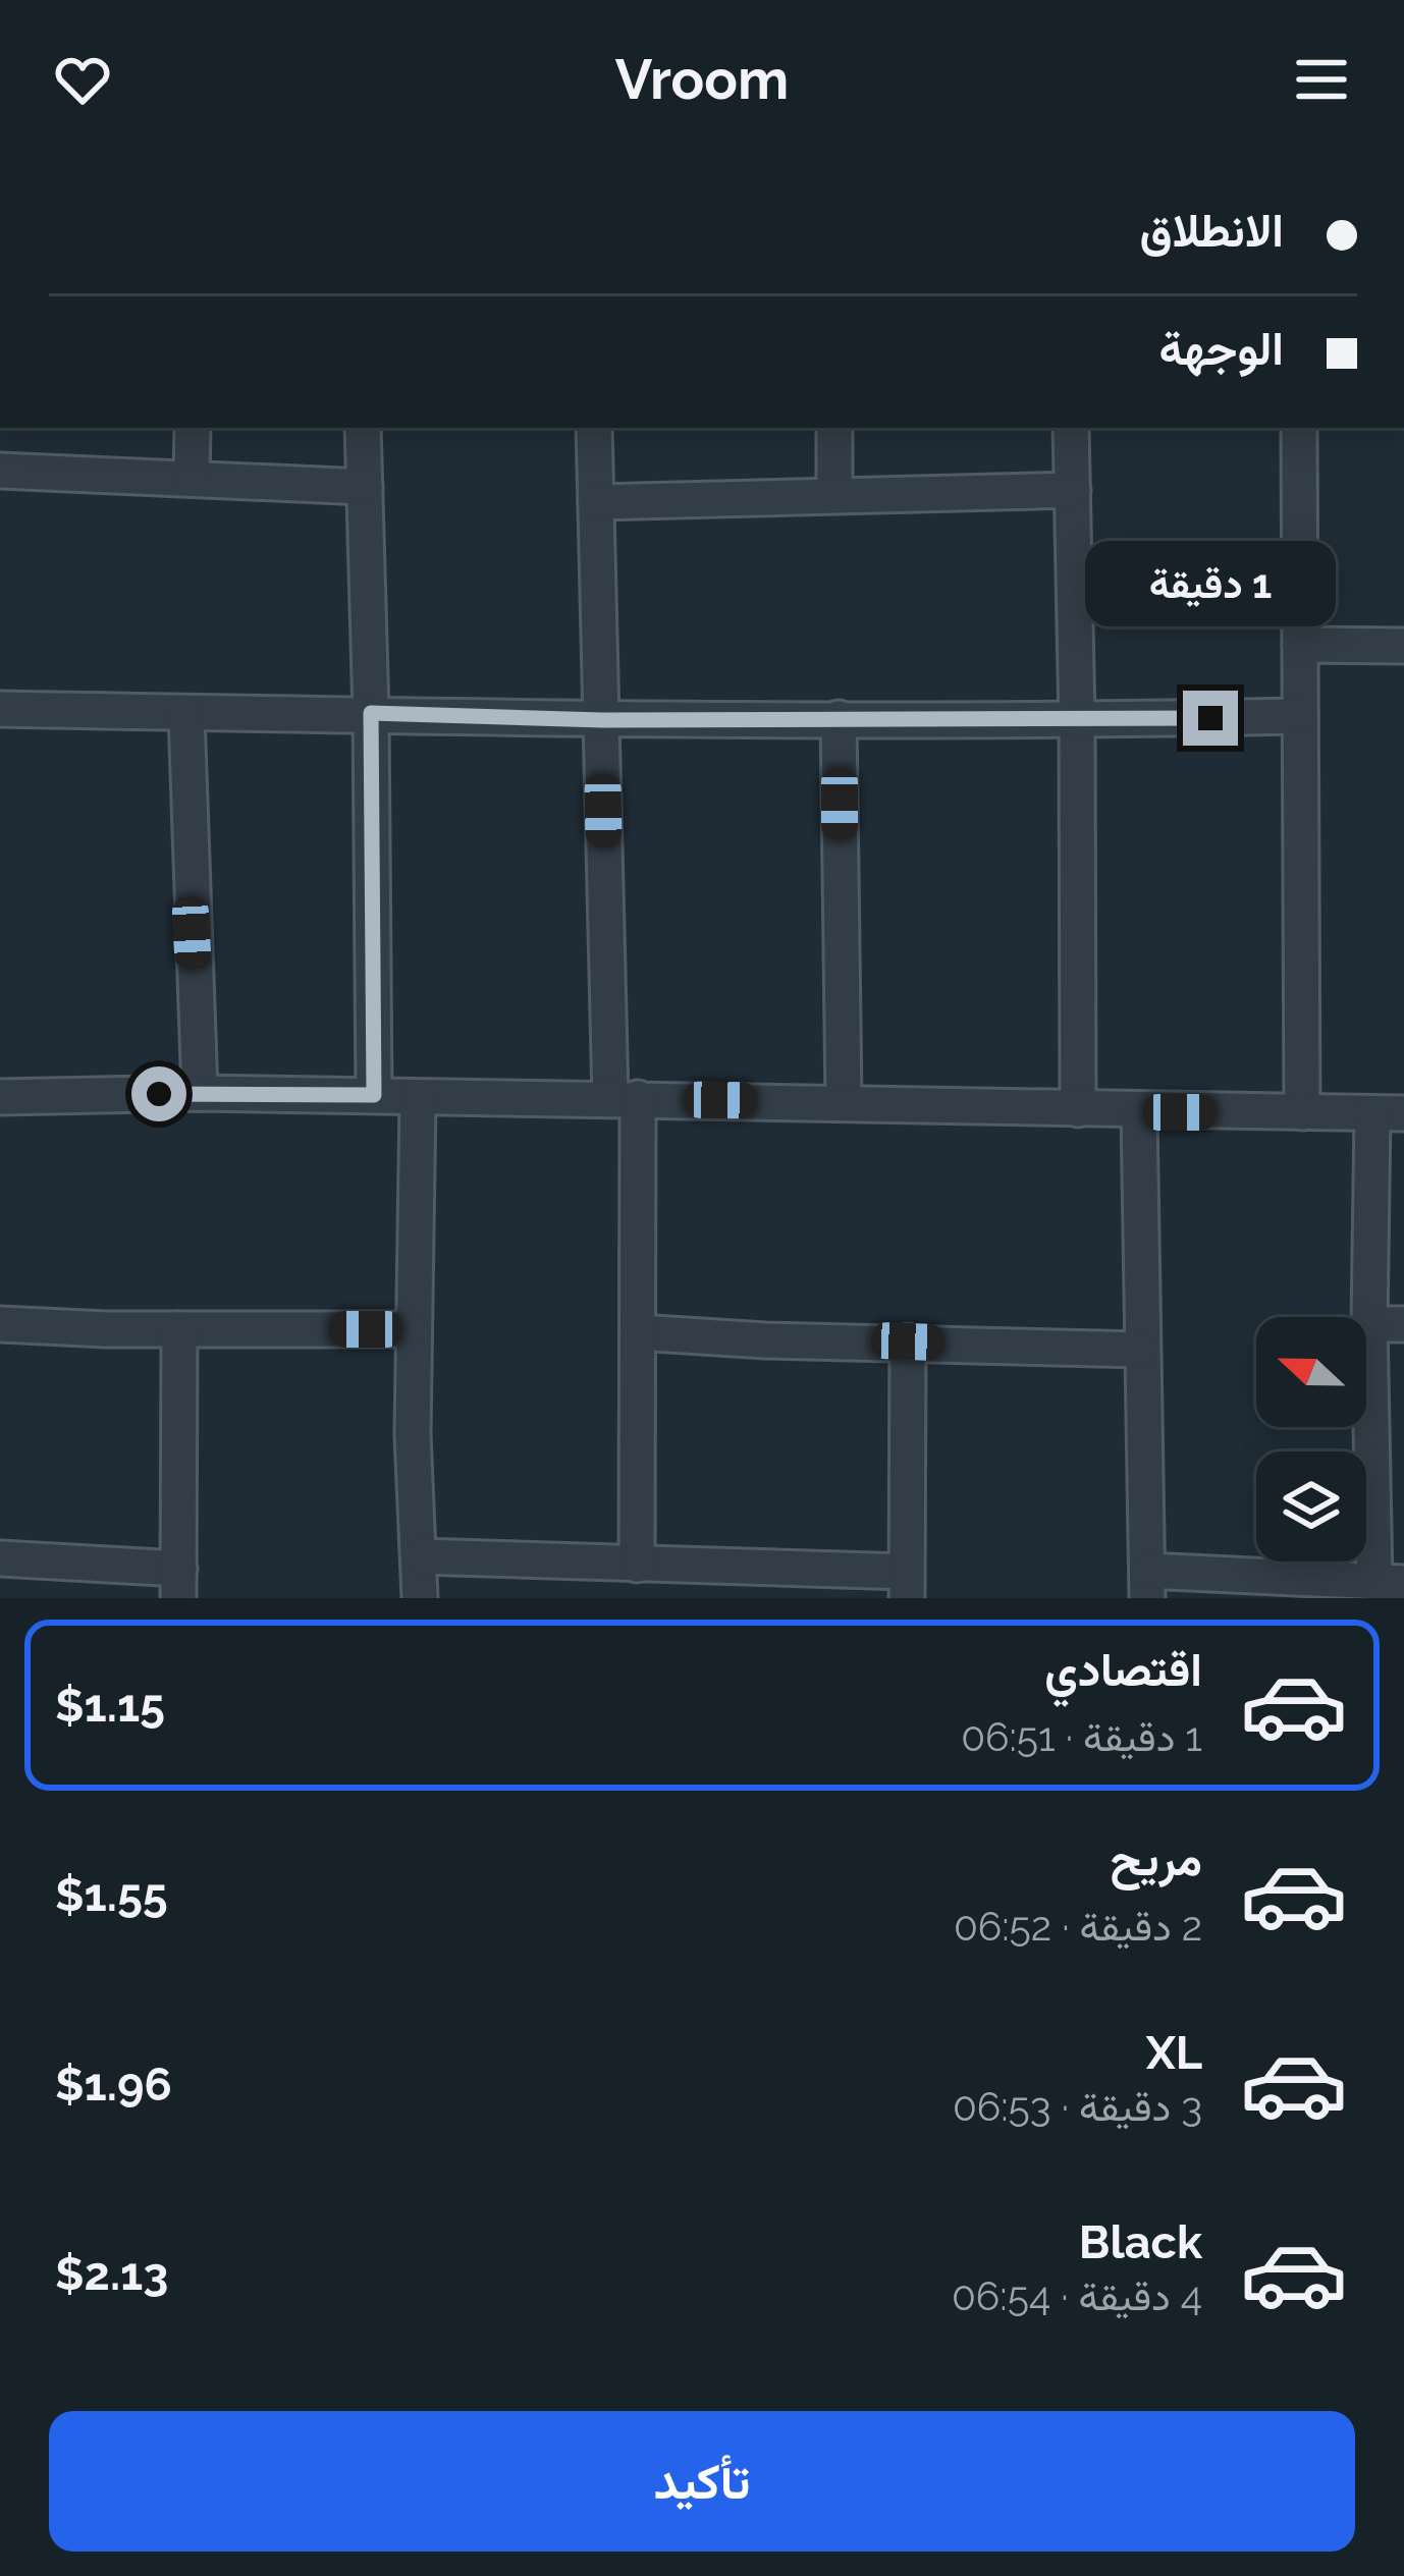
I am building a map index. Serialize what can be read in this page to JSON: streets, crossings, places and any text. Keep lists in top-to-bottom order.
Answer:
{
  "north": "left",
  "page": {
    "header": "Vroom",
    "banner": ["الانطلاق", "الوجهة"],
    "bubble": "1 دقيقة",
    "list": [
      {
        "name": "اقتصادي",
        "note": "1 دقيقة · 06:51",
        "value": "$1.15"
      },
      {
        "name": "مريح",
        "note": "2 دقيقة · 06:52",
        "value": "$1.55"
      },
      {
        "name": "XL",
        "note": "3 دقيقة · 06:53",
        "value": "$1.96"
      },
      {
        "name": "Black",
        "note": "4 دقيقة · 06:54",
        "value": "$2.13"
      }
    ],
    "buttons": "تأكيد"
  }
}
